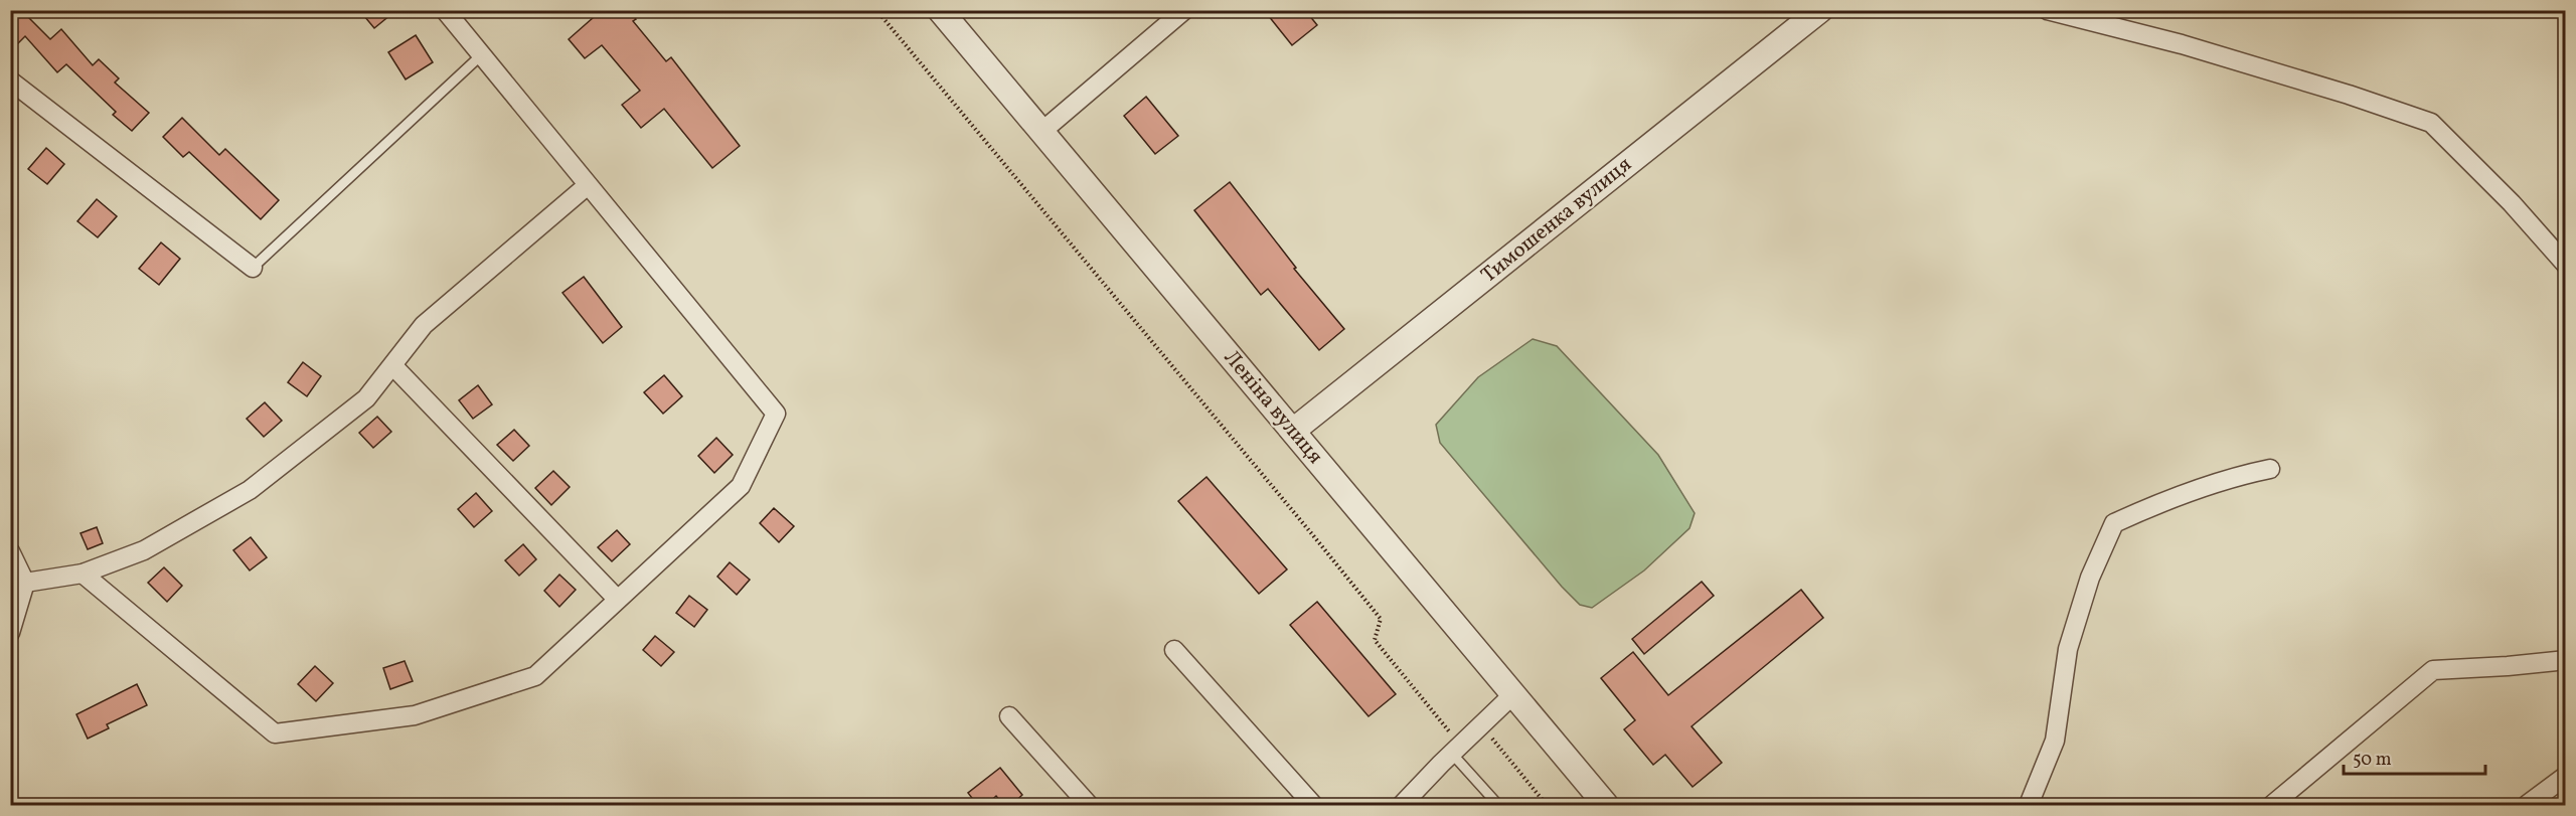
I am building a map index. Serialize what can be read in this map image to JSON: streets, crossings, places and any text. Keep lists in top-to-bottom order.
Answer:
{
  "streets": {
    "street": ["Тимошенка вулиця", "Леніна вулиця"]
  },
  "crossings": [
    ["Тимошенка вулиця", "Леніна вулиця"]
  ],
  "scale_bar": "50 m"
}
